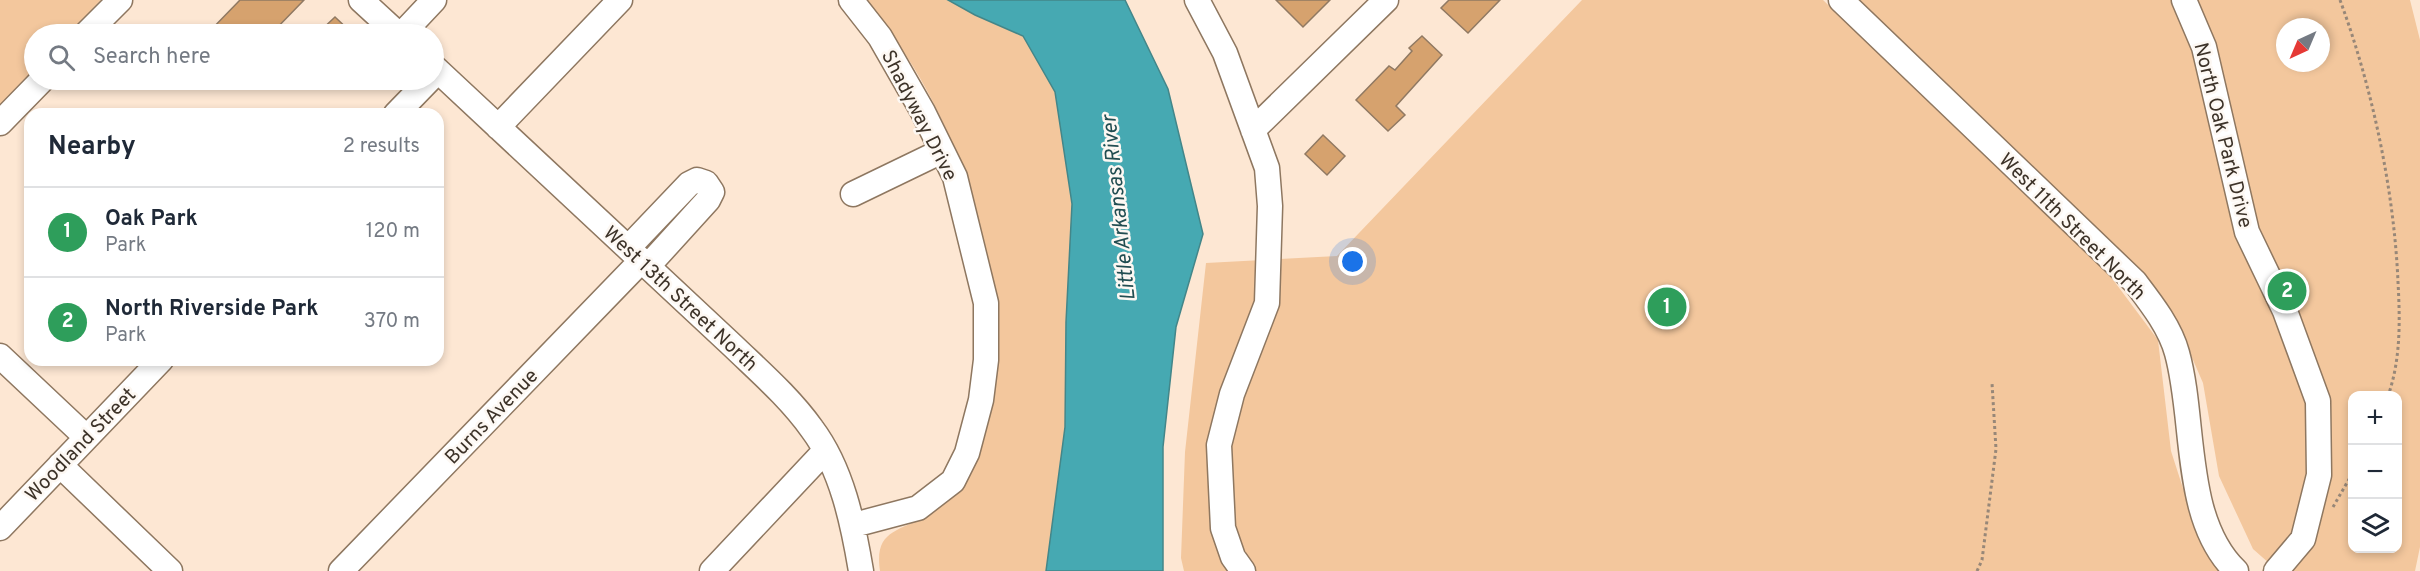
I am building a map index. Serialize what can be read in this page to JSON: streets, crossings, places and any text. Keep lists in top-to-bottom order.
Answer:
{
  "streets": {
    "street": [
      "Shadyway Drive",
      "North Oak Park Drive",
      "West 11th Street North",
      "West 13th Street North",
      "Burns Avenue",
      "Woodland Street"
    ]
  },
  "crossings": [
    ["Shadyway Drive", "West 13th Street North"],
    ["West 13th Street North", "Burns Avenue"]
  ],
  "water": ["Little Arkansas River"],
  "north": "bottom left",
  "page": {
    "search": "Search here",
    "heading": ["Nearby", "2 results"],
    "list": [
      {
        "mark": "1",
        "name": "Oak Park",
        "note": "Park",
        "value": "120 m"
      },
      {
        "mark": "2",
        "name": "North Riverside Park",
        "note": "Park",
        "value": "370 m"
      }
    ],
    "pins": ["2", "1"],
    "map_buttons": ["+", "−"]
  }
}
